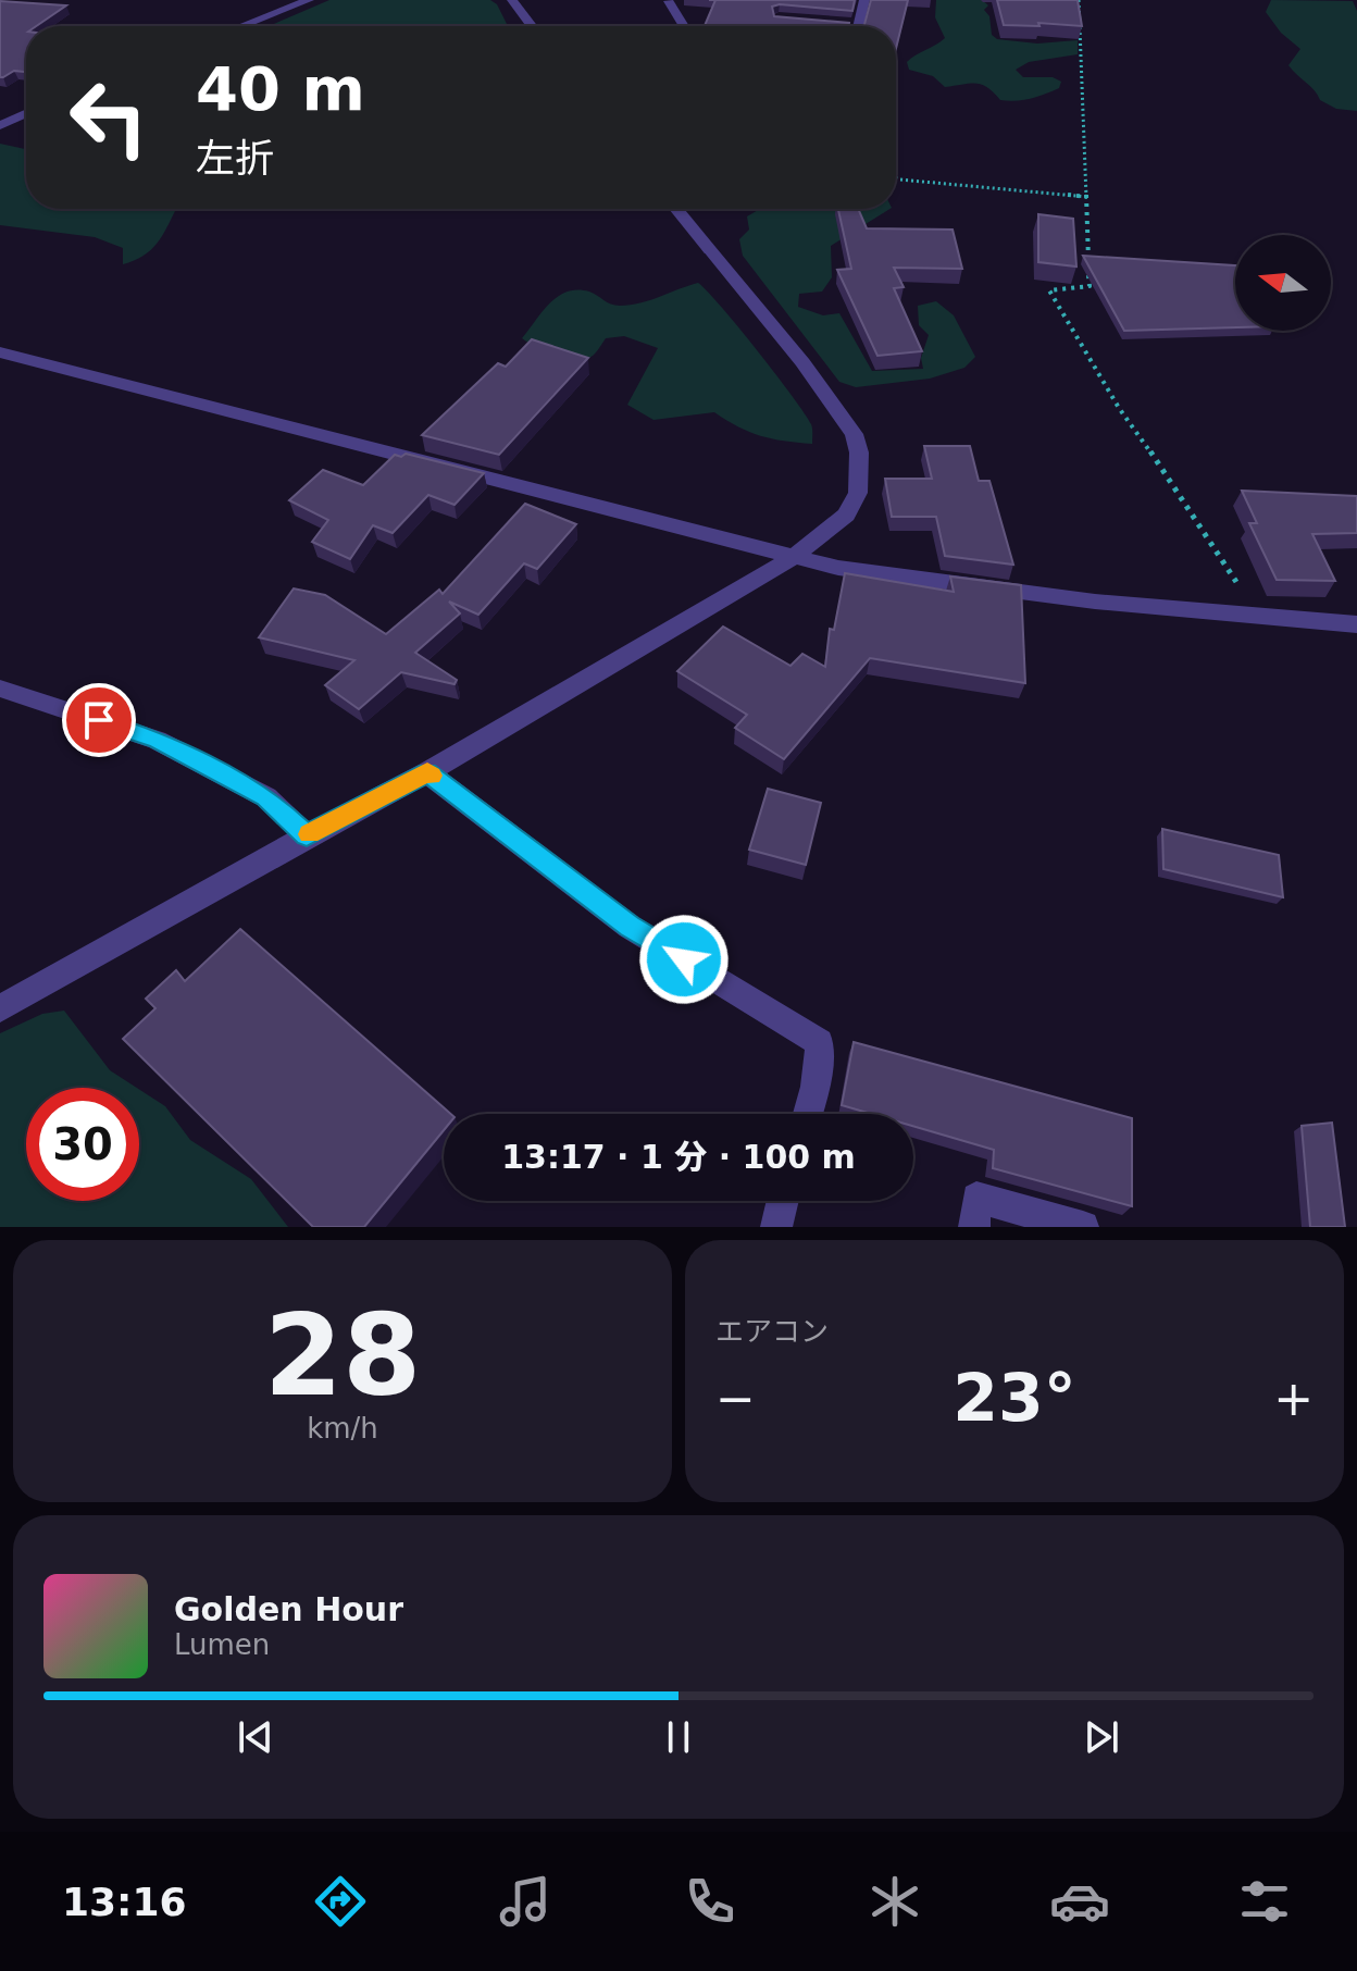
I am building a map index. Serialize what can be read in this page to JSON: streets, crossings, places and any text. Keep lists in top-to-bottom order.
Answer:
{
  "north": "left",
  "page": {
    "turn": ["40 m", "左折"],
    "limit": "30",
    "trip": "13:17 · 1 分 · 100 m",
    "tile": [
      ["28", "km/h"],
      "エアコン"
    ],
    "heat": ["−", "23°", "+"],
    "song": ["Golden Hour", "Lumen"],
    "tabs": "13:16"
  }
}
